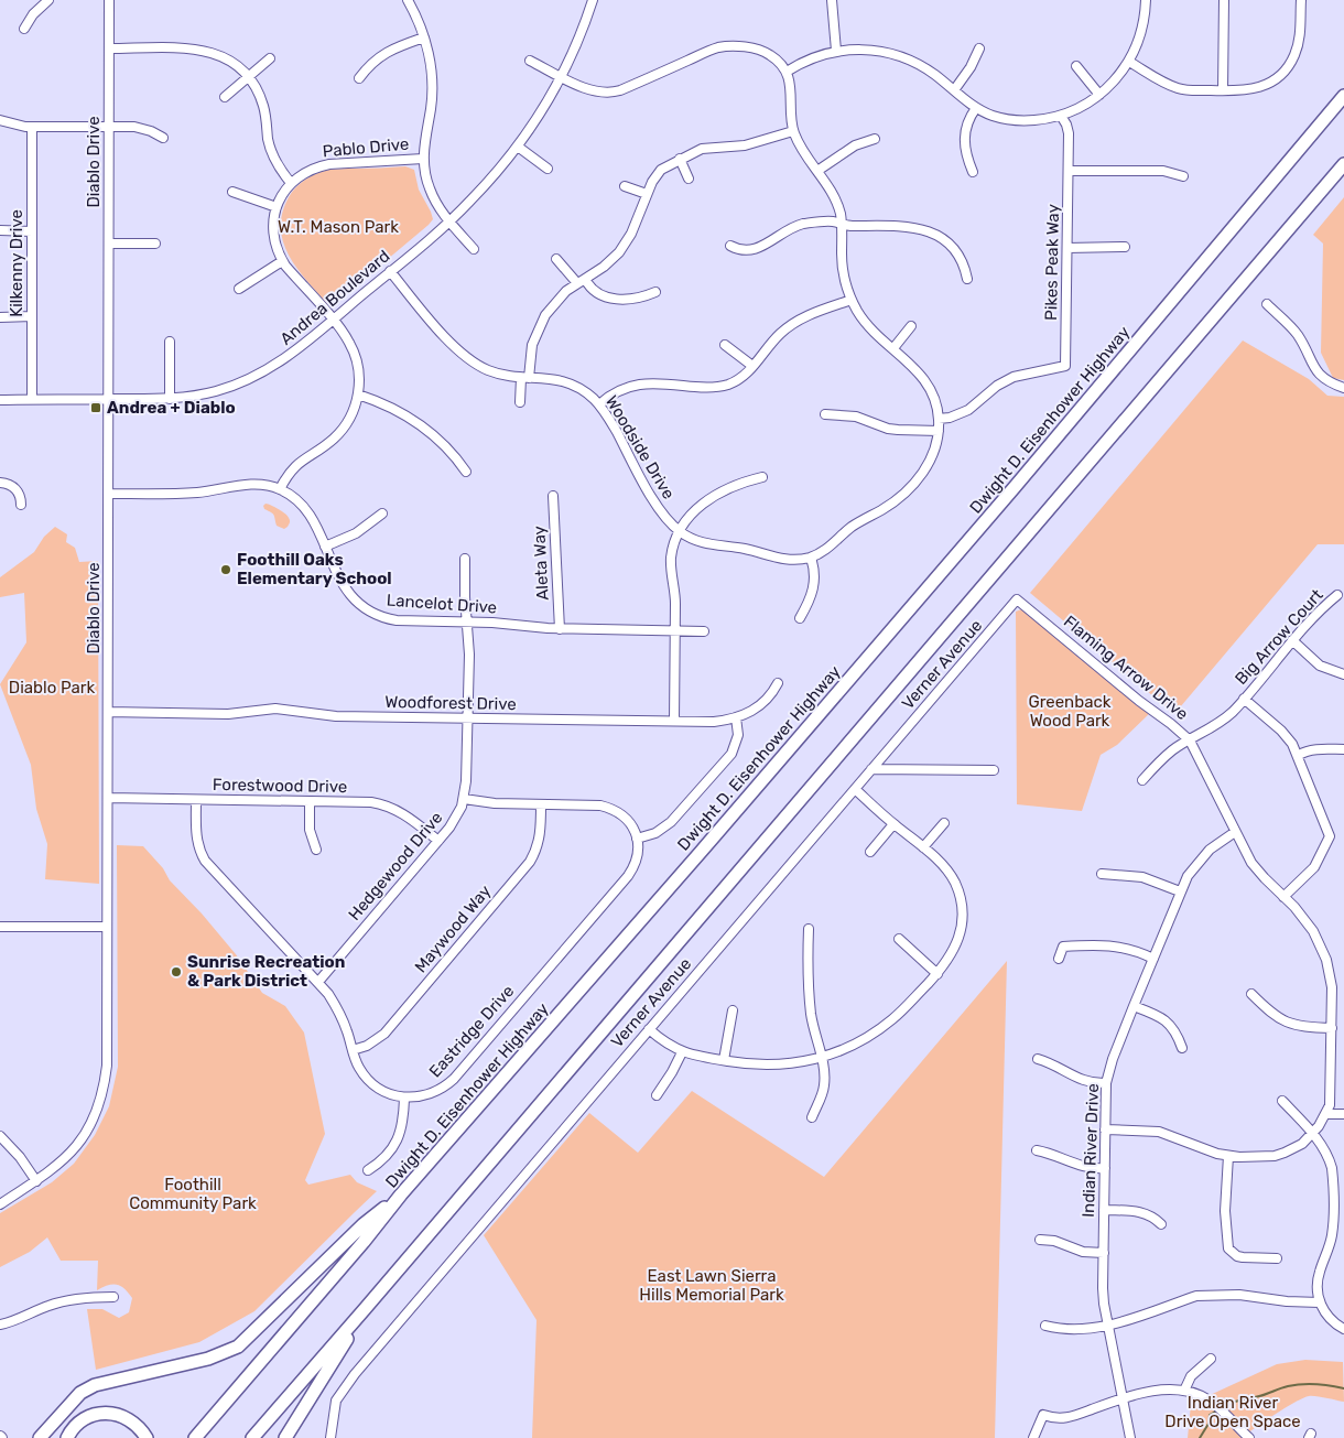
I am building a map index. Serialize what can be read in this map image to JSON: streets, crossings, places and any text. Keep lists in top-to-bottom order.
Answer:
{
  "streets": {
    "highway": ["Dwight D. Eisenhower Highway"],
    "street": [
      "Pablo Drive",
      "Diablo Drive",
      "Pikes Peak Way",
      "Kilkenny Drive",
      "Andrea Boulevard",
      "Woodside Drive",
      "Aleta Way",
      "Lancelot Drive",
      "Big Arrow Court",
      "Verner Avenue",
      "Flaming Arrow Drive",
      "Woodforest Drive",
      "Forestwood Drive",
      "Hedgewood Drive",
      "Maywood Way",
      "Eastridge Drive",
      "Indian River Drive"
    ]
  },
  "crossings": [
    ["Pablo Drive", "Andrea Boulevard"],
    ["Pablo Drive", "Lancelot Drive"],
    ["Diablo Drive", "Andrea Boulevard"],
    ["Diablo Drive", "Lancelot Drive"],
    ["Diablo Drive", "Woodforest Drive"],
    ["Diablo Drive", "Forestwood Drive"],
    ["Kilkenny Drive", "Andrea Boulevard"],
    ["Andrea Boulevard", "Woodside Drive"],
    ["Aleta Way", "Lancelot Drive"],
    ["Lancelot Drive", "Hedgewood Drive"],
    ["Big Arrow Court", "Flaming Arrow Drive"],
    ["Verner Avenue", "Flaming Arrow Drive"],
    ["Flaming Arrow Drive", "Indian River Drive"],
    ["Woodforest Drive", "Hedgewood Drive"],
    ["Forestwood Drive", "Hedgewood Drive"],
    ["Forestwood Drive", "Eastridge Drive"],
    ["Hedgewood Drive", "Eastridge Drive"],
    ["Maywood Way", "Eastridge Drive"]
  ],
  "parks": [
    "W.T. Mason Park",
    "Diablo Park",
    "Greenback Wood Park",
    "Foothill Community Park",
    "East Lawn Sierra Hills Memorial Park",
    "Indian River Drive Open Space"
  ],
  "places": {
    "transit": ["Andrea + Diablo"],
    "other": ["Foothill Oaks Elementary School", "Sunrise Recreation & Park District"]
  }
}
